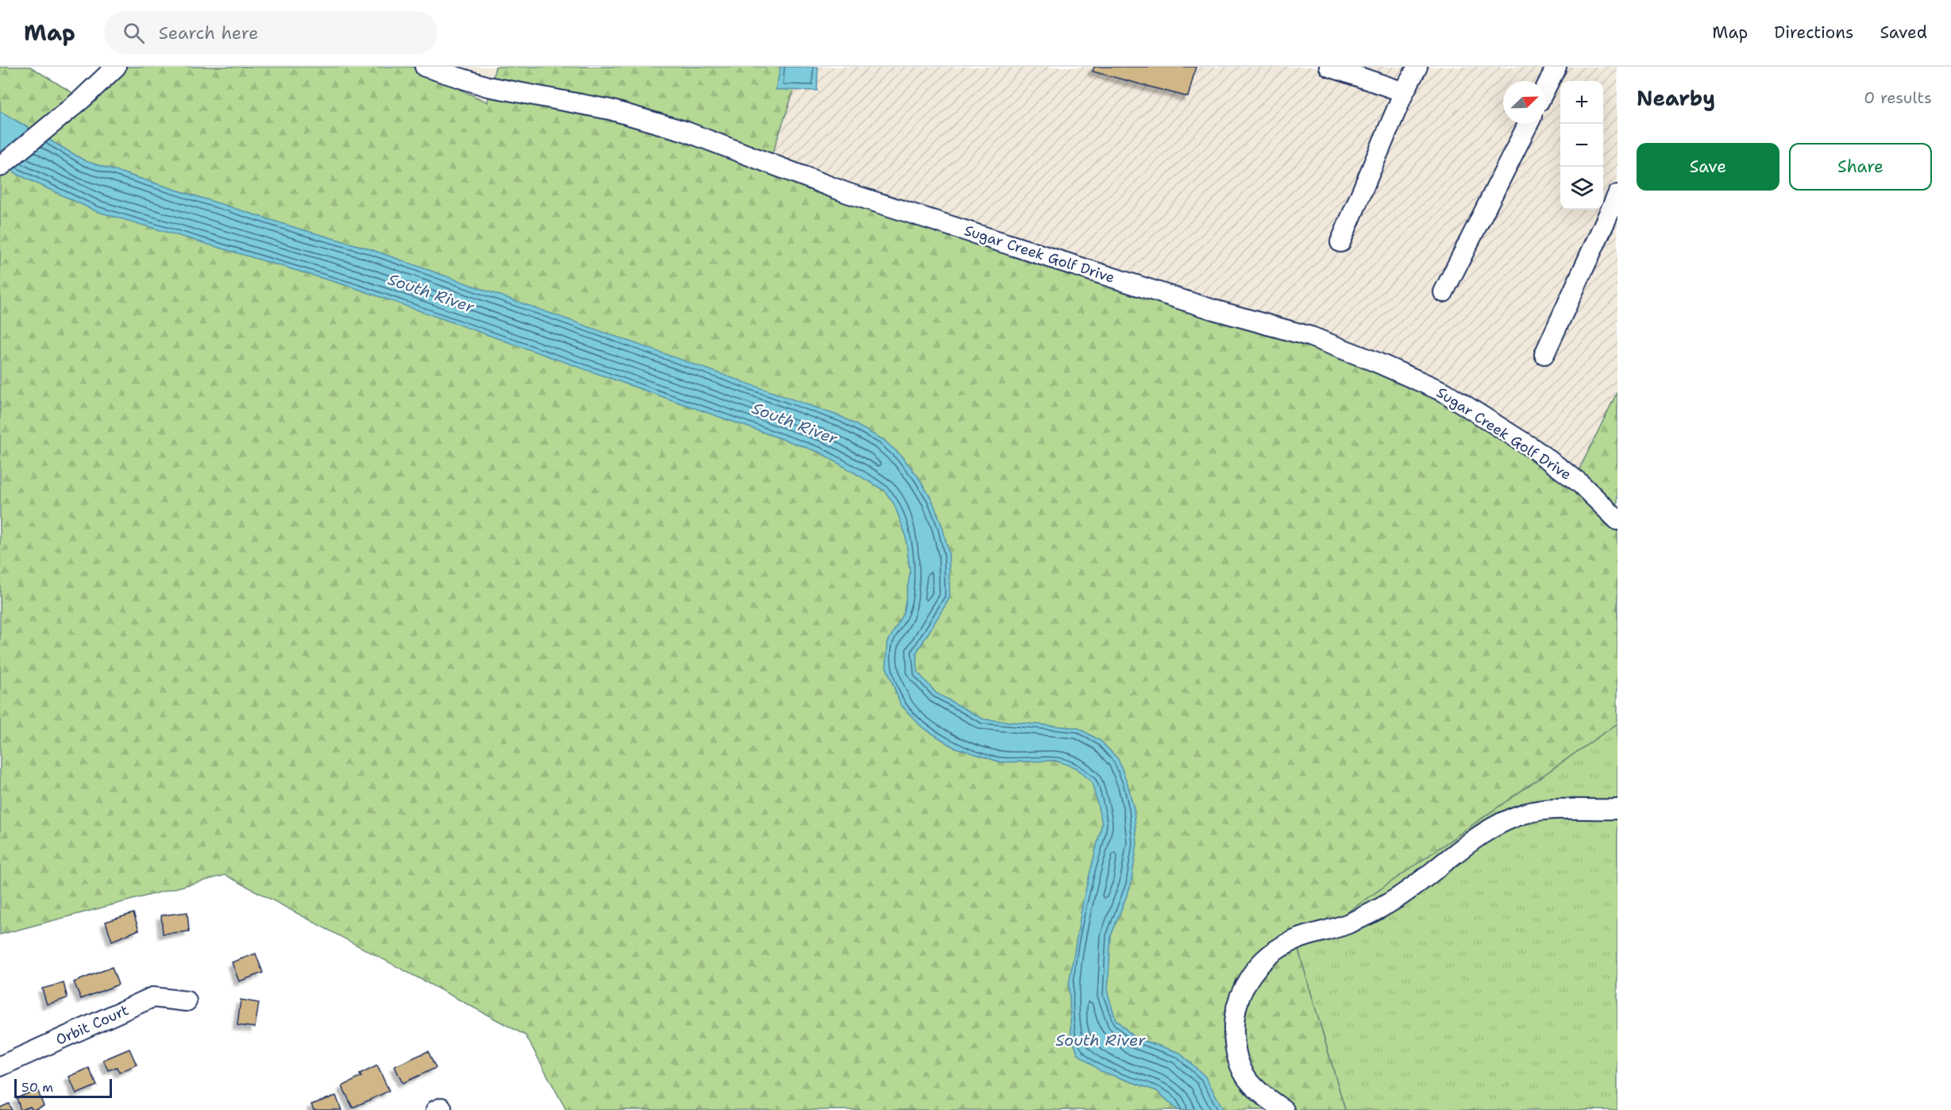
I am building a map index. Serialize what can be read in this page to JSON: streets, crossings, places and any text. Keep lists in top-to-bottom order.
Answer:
{
  "streets": {
    "street": ["Sugar Creek Golf Drive", "Orbit Court"]
  },
  "water": ["South River"],
  "scale_bar": "50 m",
  "north": "top right",
  "page": {
    "header": "Map",
    "search": "Search here",
    "nav": ["Map", "Directions", "Saved"],
    "heading": ["Nearby", "0 results"],
    "map_buttons": ["+", "−"],
    "buttons": ["Save", "Share"],
    "scale": "50 m"
  }
}
